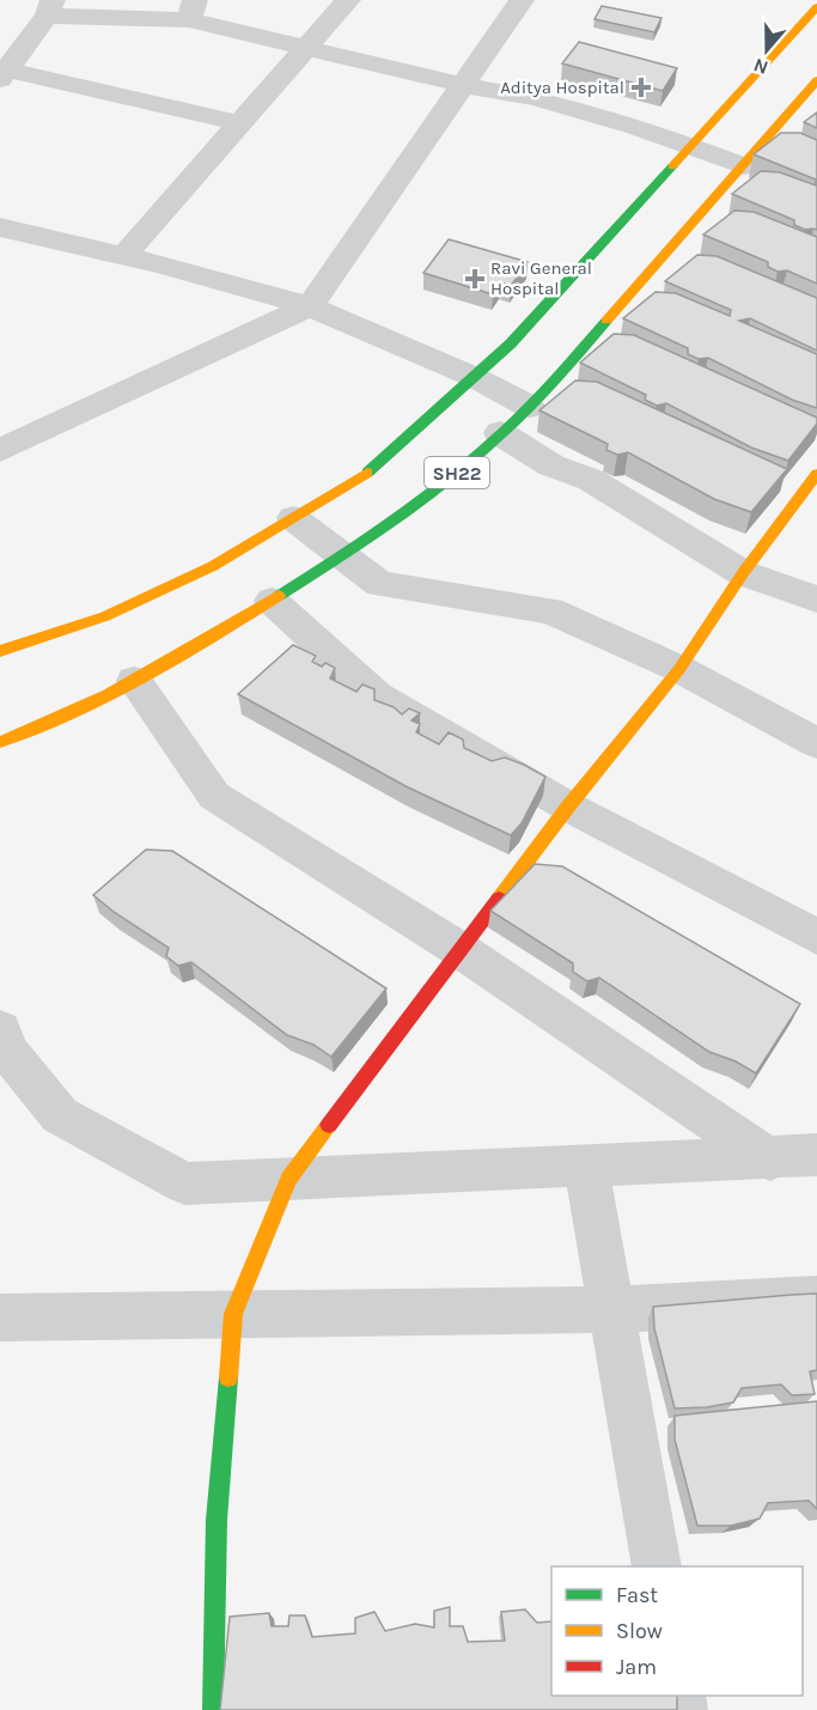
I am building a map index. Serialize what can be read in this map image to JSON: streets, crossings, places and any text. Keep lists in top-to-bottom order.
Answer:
{
  "streets": {
    "main road": ["SH22"]
  },
  "places": {
    "health": ["Aditya Hospital", "Ravi General Hospital"]
  },
  "legend": ["Fast", "Slow", "Jam"],
  "north": "bottom"
}
